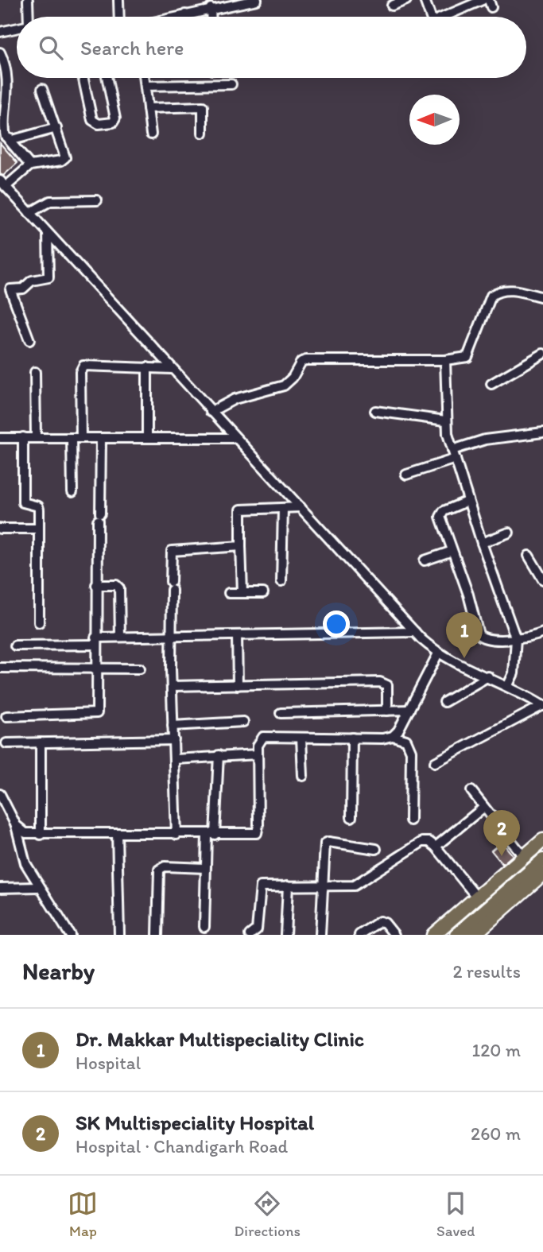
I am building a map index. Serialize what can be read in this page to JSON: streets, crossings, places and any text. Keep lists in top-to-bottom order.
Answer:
{
  "north": "left",
  "page": {
    "search": "Search here",
    "pins": ["1", "2"],
    "heading": ["Nearby", "2 results"],
    "list": [
      {
        "mark": "1",
        "name": "Dr. Makkar Multispeciality Clinic",
        "note": "Hospital",
        "value": "120 m"
      },
      {
        "mark": "2",
        "name": "SK Multispeciality Hospital",
        "note": "Hospital · Chandigarh Road",
        "value": "260 m"
      }
    ],
    "nav": ["Map", "Directions", "Saved"]
  }
}
